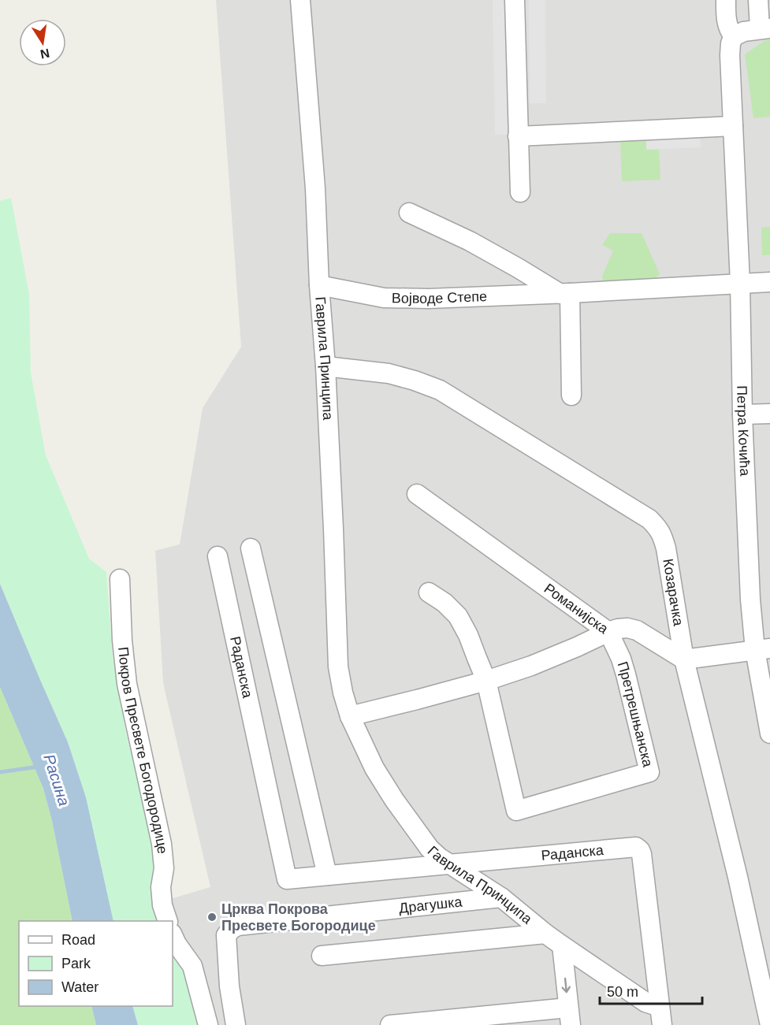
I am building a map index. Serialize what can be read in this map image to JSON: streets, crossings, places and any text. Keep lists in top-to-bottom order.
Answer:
{
  "streets": {
    "street": [
      "Војводе Степе",
      "Гаврила Принципа",
      "Петра Кочића",
      "Козарачка",
      "Романијска",
      "Раданска",
      "Претрешњанска",
      "Покров Пресвете Богодородице",
      "Драгушка"
    ]
  },
  "crossings": [
    ["Војводе Степе", "Гаврила Принципа"],
    ["Војводе Степе", "Петра Кочића"],
    ["Гаврила Принципа", "Козарачка"],
    ["Гаврила Принципа", "Раданска"],
    ["Гаврила Принципа", "Драгушка"],
    ["Козарачка", "Романијска"],
    ["Романијска", "Претрешњанска"]
  ],
  "water": ["Расина"],
  "places": ["Црква Покрова Пресвете Богородице"],
  "legend": ["Road", "Park", "Water"],
  "scale_bar": "50 m",
  "north": "bottom"
}
